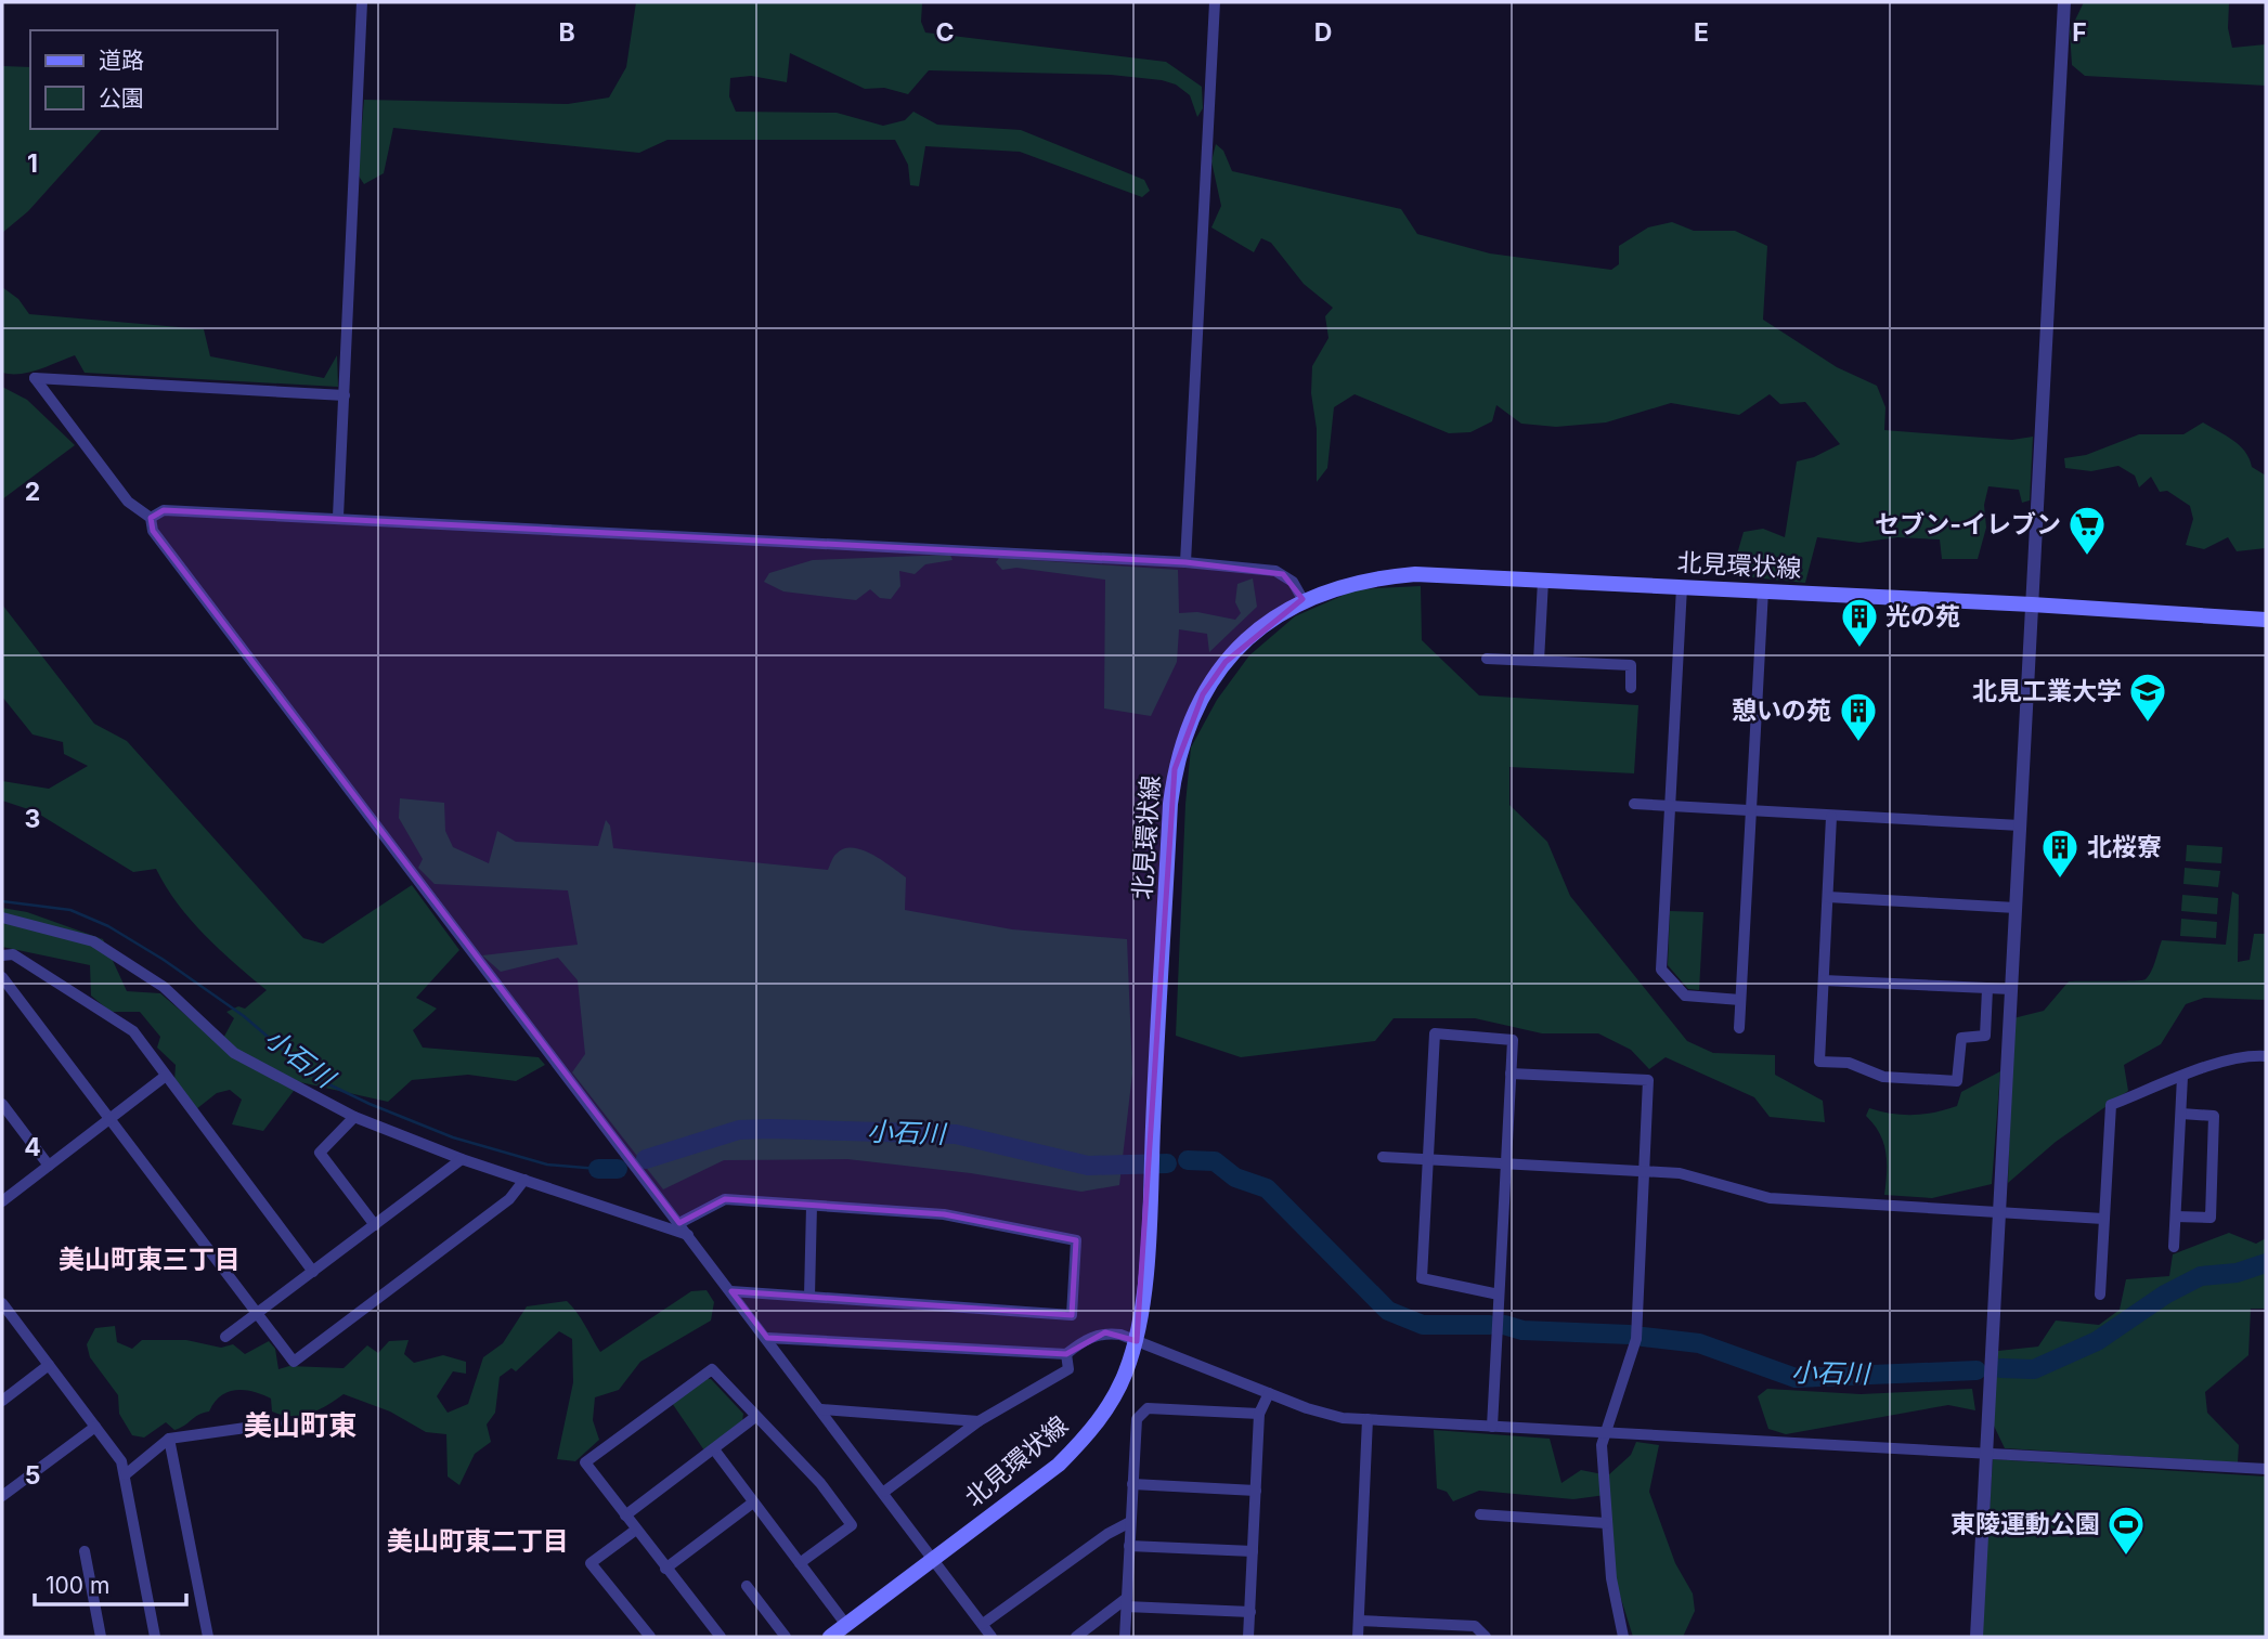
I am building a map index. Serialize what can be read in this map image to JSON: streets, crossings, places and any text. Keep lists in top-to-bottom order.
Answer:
{
  "streets": {
    "main road": ["北見環状線"]
  },
  "districts": ["美山町東三丁目", "美山町東", "美山町東二丁目"],
  "water": ["小石川"],
  "places": {
    "supermarket": ["セブン-イレブン"],
    "building": ["光の苑", "憩いの苑", "北桜寮"],
    "school or university": ["北見工業大学"],
    "sports": ["東陵運動公園"]
  },
  "legend": ["道路", "公園"],
  "scale_bar": "100 m",
  "grid": {
    "columns": [
      "B",
      "C",
      "D",
      "E",
      "F"
    ],
    "rows": [
      "1",
      "2",
      "3",
      "4",
      "5"
    ]
  }
}
